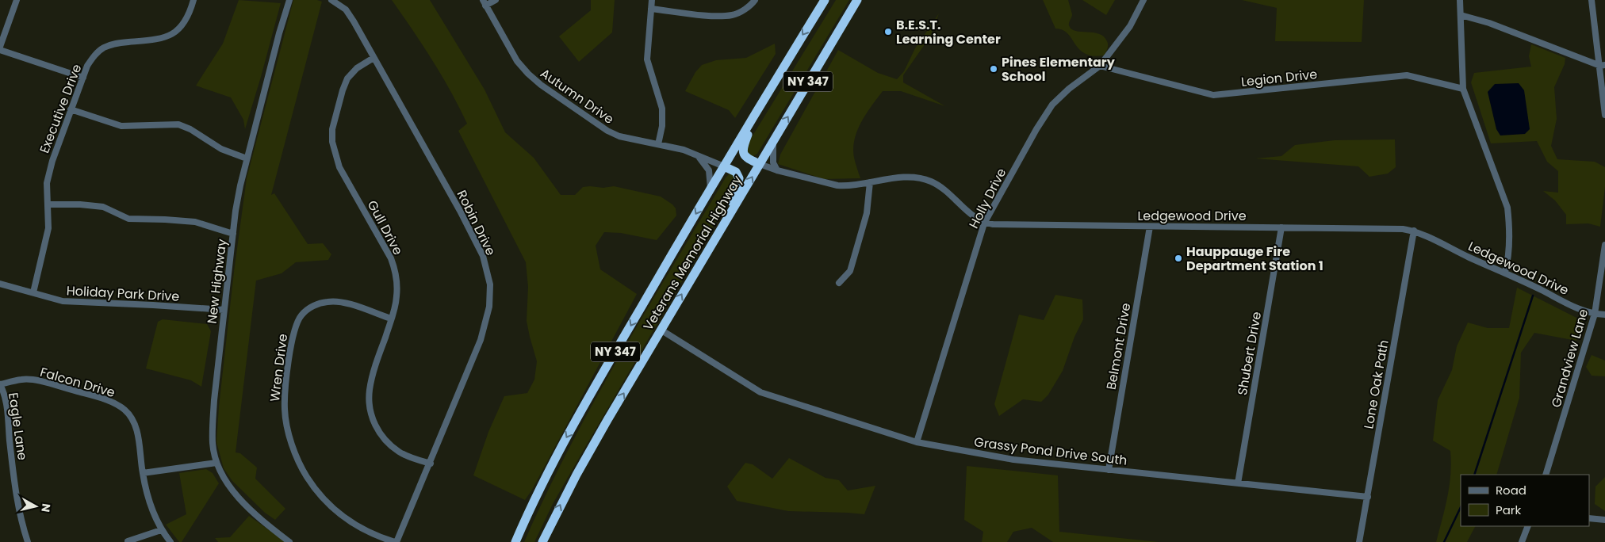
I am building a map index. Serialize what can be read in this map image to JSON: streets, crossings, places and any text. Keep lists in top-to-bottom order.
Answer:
{
  "streets": {
    "highway": ["NY 347", "Veterans Memorial Highway"],
    "street": [
      "Legion Drive",
      "Autumn Drive",
      "Executive Drive",
      "Holly Drive",
      "Ledgewood Drive",
      "Robin Drive",
      "Gull Drive",
      "New Highway",
      "Holiday Park Drive",
      "Belmont Drive",
      "Shubert Drive",
      "Grandview Lane",
      "Wren Drive",
      "Falcon Drive",
      "Lone Oak Path",
      "Eagle Lane",
      "Grassy Pond Drive South"
    ]
  },
  "crossings": [
    ["Legion Drive", "Holly Drive"],
    ["Autumn Drive", "Veterans Memorial Highway"],
    ["Executive Drive", "Holiday Park Drive"],
    ["Holly Drive", "Ledgewood Drive"],
    ["Holly Drive", "Grassy Pond Drive South"],
    ["Ledgewood Drive", "Belmont Drive"],
    ["Ledgewood Drive", "Shubert Drive"],
    ["Ledgewood Drive", "Grandview Lane"],
    ["Ledgewood Drive", "Lone Oak Path"],
    ["Robin Drive", "Gull Drive"],
    ["Robin Drive", "Wren Drive"],
    ["Gull Drive", "Wren Drive"],
    ["Veterans Memorial Highway", "Grassy Pond Drive South"],
    ["New Highway", "Holiday Park Drive"],
    ["Belmont Drive", "Grassy Pond Drive South"],
    ["Shubert Drive", "Grassy Pond Drive South"],
    ["Falcon Drive", "Eagle Lane"],
    ["Lone Oak Path", "Grassy Pond Drive South"]
  ],
  "places": ["B.E.S.T. Learning Center", "Pines Elementary School", "Hauppauge Fire Department Station 1"],
  "legend": ["Road", "Park"],
  "north": "right"
}
